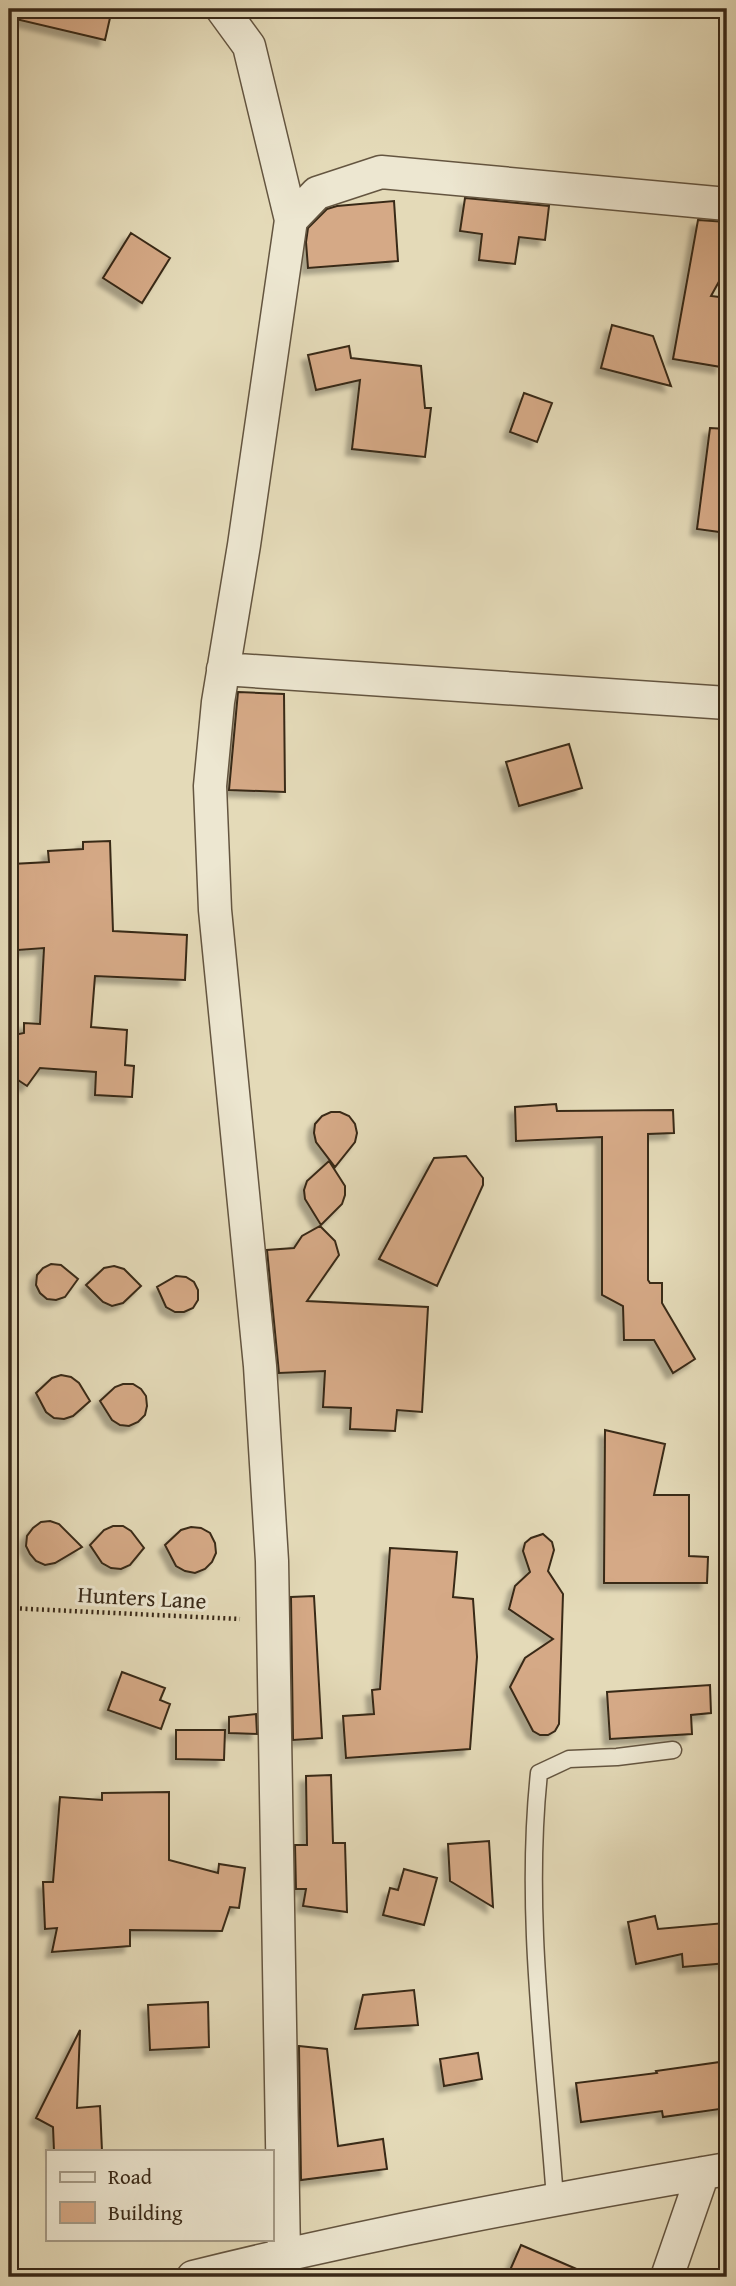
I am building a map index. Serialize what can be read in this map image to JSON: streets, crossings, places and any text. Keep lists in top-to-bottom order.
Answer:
{
  "streets": {
    "path": ["Hunters Lane"]
  },
  "legend": ["Road", "Building"]
}
